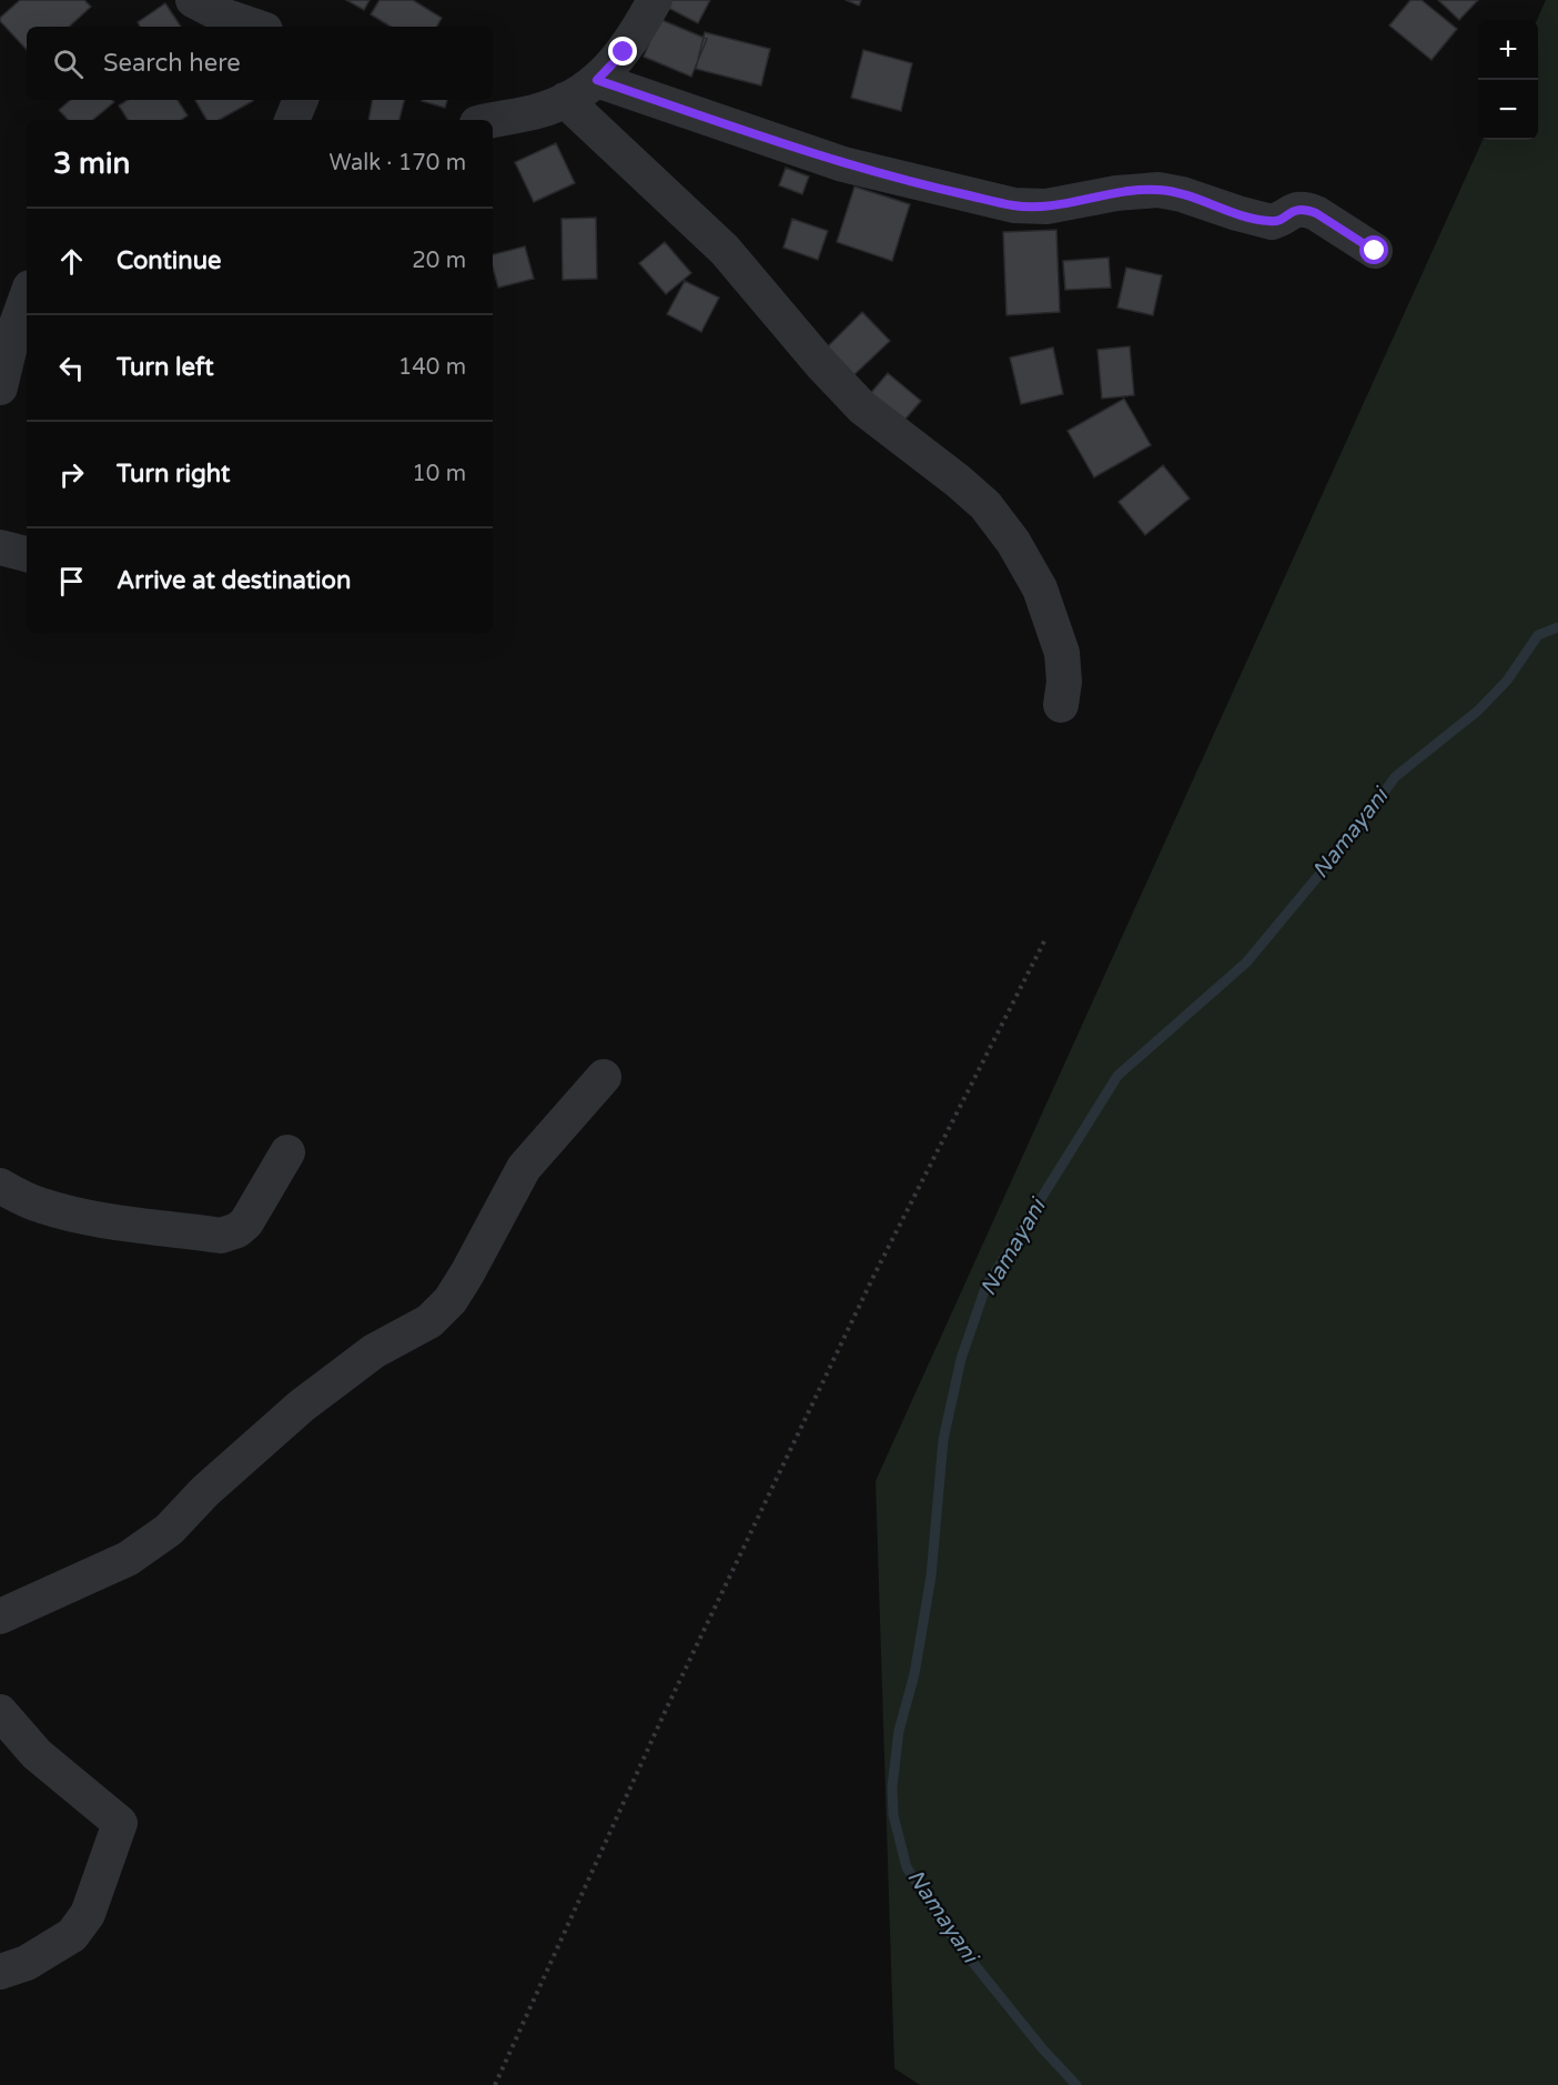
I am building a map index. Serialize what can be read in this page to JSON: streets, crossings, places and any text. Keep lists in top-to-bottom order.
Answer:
{
  "water": ["Namayani"],
  "page": {
    "map_buttons": ["+", "−"],
    "search": "Search here",
    "heading": ["3 min", "Walk · 170 m"],
    "list": [
      ["Continue", "20 m"],
      ["Turn left", "140 m"],
      ["Turn right", "10 m"],
      "Arrive at destination"
    ]
  }
}
